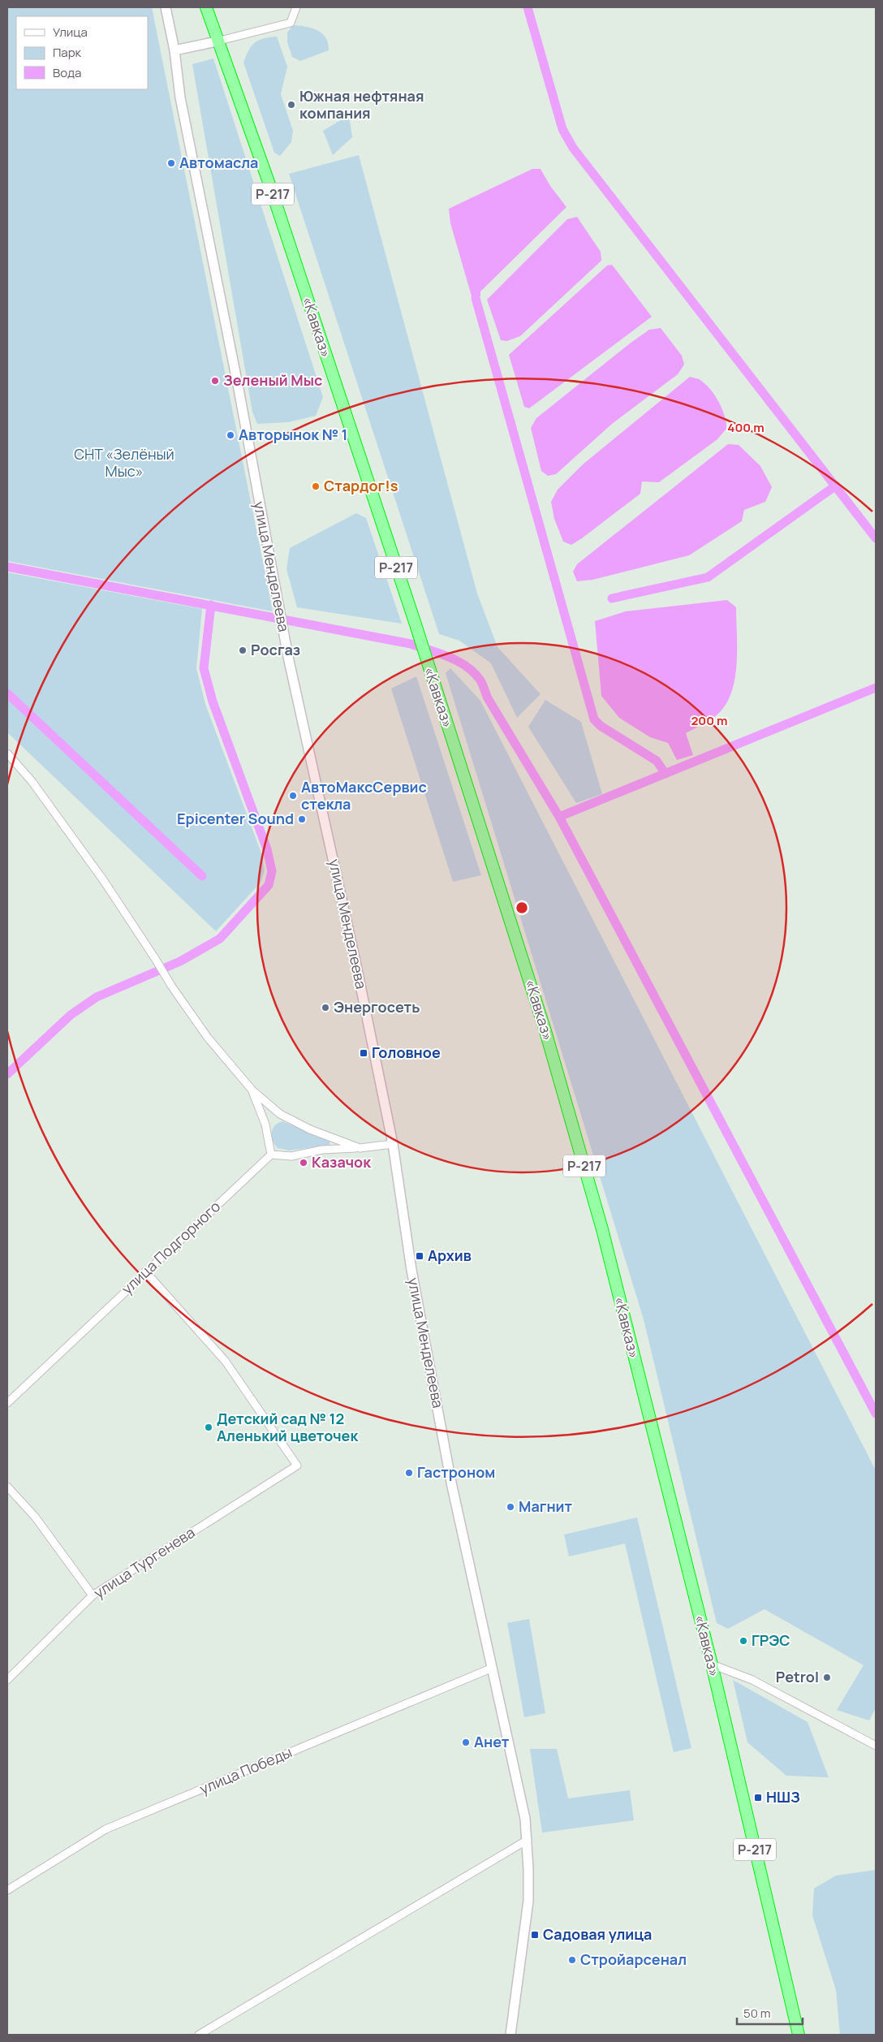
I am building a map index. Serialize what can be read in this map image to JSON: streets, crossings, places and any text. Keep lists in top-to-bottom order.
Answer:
{
  "streets": {
    "highway": ["Р-217", "«Кавказ»"],
    "main road": ["улица Менделеева"],
    "street": ["улица Подгорного", "улица Тургенева", "улица Победы"]
  },
  "crossings": [
    ["улица Менделеева", "улица Победы"],
    ["улица Подгорного", "улица Тургенева"]
  ],
  "parks": ["СНТ «Зелёный Мыс»"],
  "places": {
    "other": [
      "Южная нефтяная компания",
      "Автомасла",
      "Зеленый Мыс",
      "Авторынок № 1",
      "Стардог!s",
      "Росгаз",
      "АвтоМаксСервис стекла",
      "Epicenter Sound",
      "Энергосеть",
      "Казачок",
      "Детский сад № 12 Аленький цветочек",
      "Гастроном",
      "Магнит",
      "ГРЭС",
      "Petrol",
      "Анет",
      "Стройарсенал"
    ],
    "transit": [
      "Головное",
      "Архив",
      "НШЗ",
      "Садовая улица"
    ]
  },
  "legend": ["Улица", "Парк", "Вода"],
  "scale_bar": "50 m",
  "rings": ["400 m", "200 m"]
}
